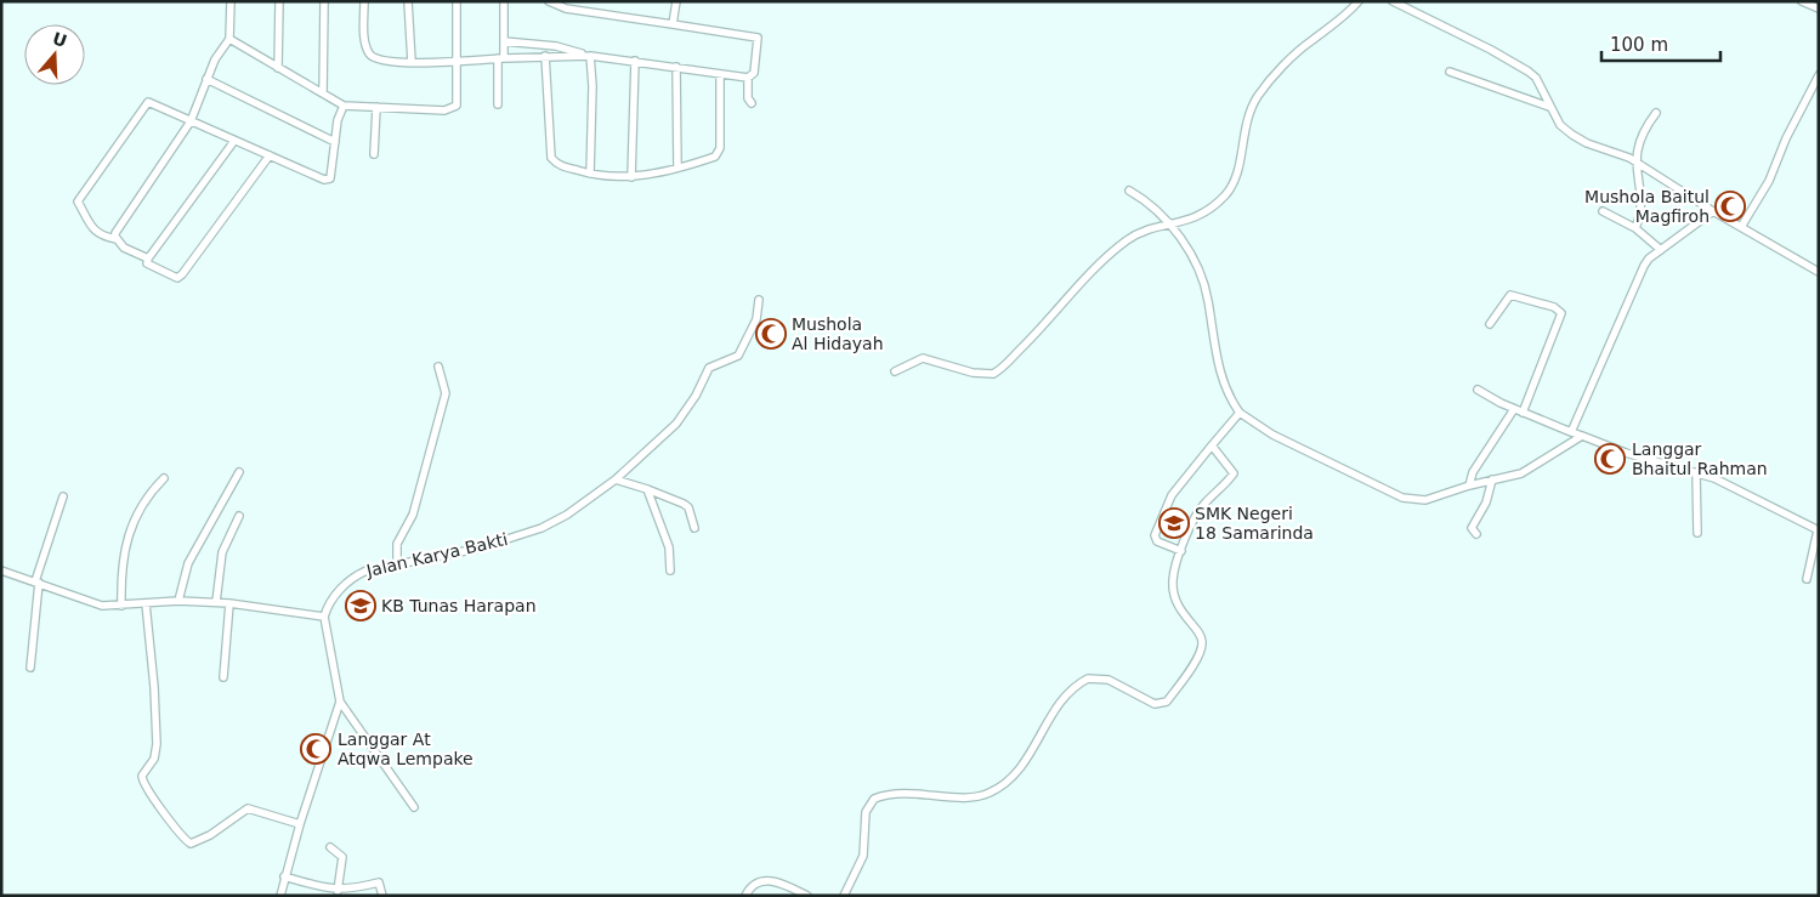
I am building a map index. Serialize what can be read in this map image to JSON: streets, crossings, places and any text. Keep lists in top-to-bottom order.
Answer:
{
  "streets": {
    "street": ["Jalan Karya Bakti"]
  },
  "places": {
    "mosque": [
      "Mushola Baitul Magfiroh",
      "Mushola Al Hidayah",
      "Langgar Bhaitul Rahman",
      "Langgar At Atqwa Lempake"
    ],
    "school or university": ["SMK Negeri 18 Samarinda", "KB Tunas Harapan"]
  },
  "scale_bar": "100 m",
  "north": "top"
}
